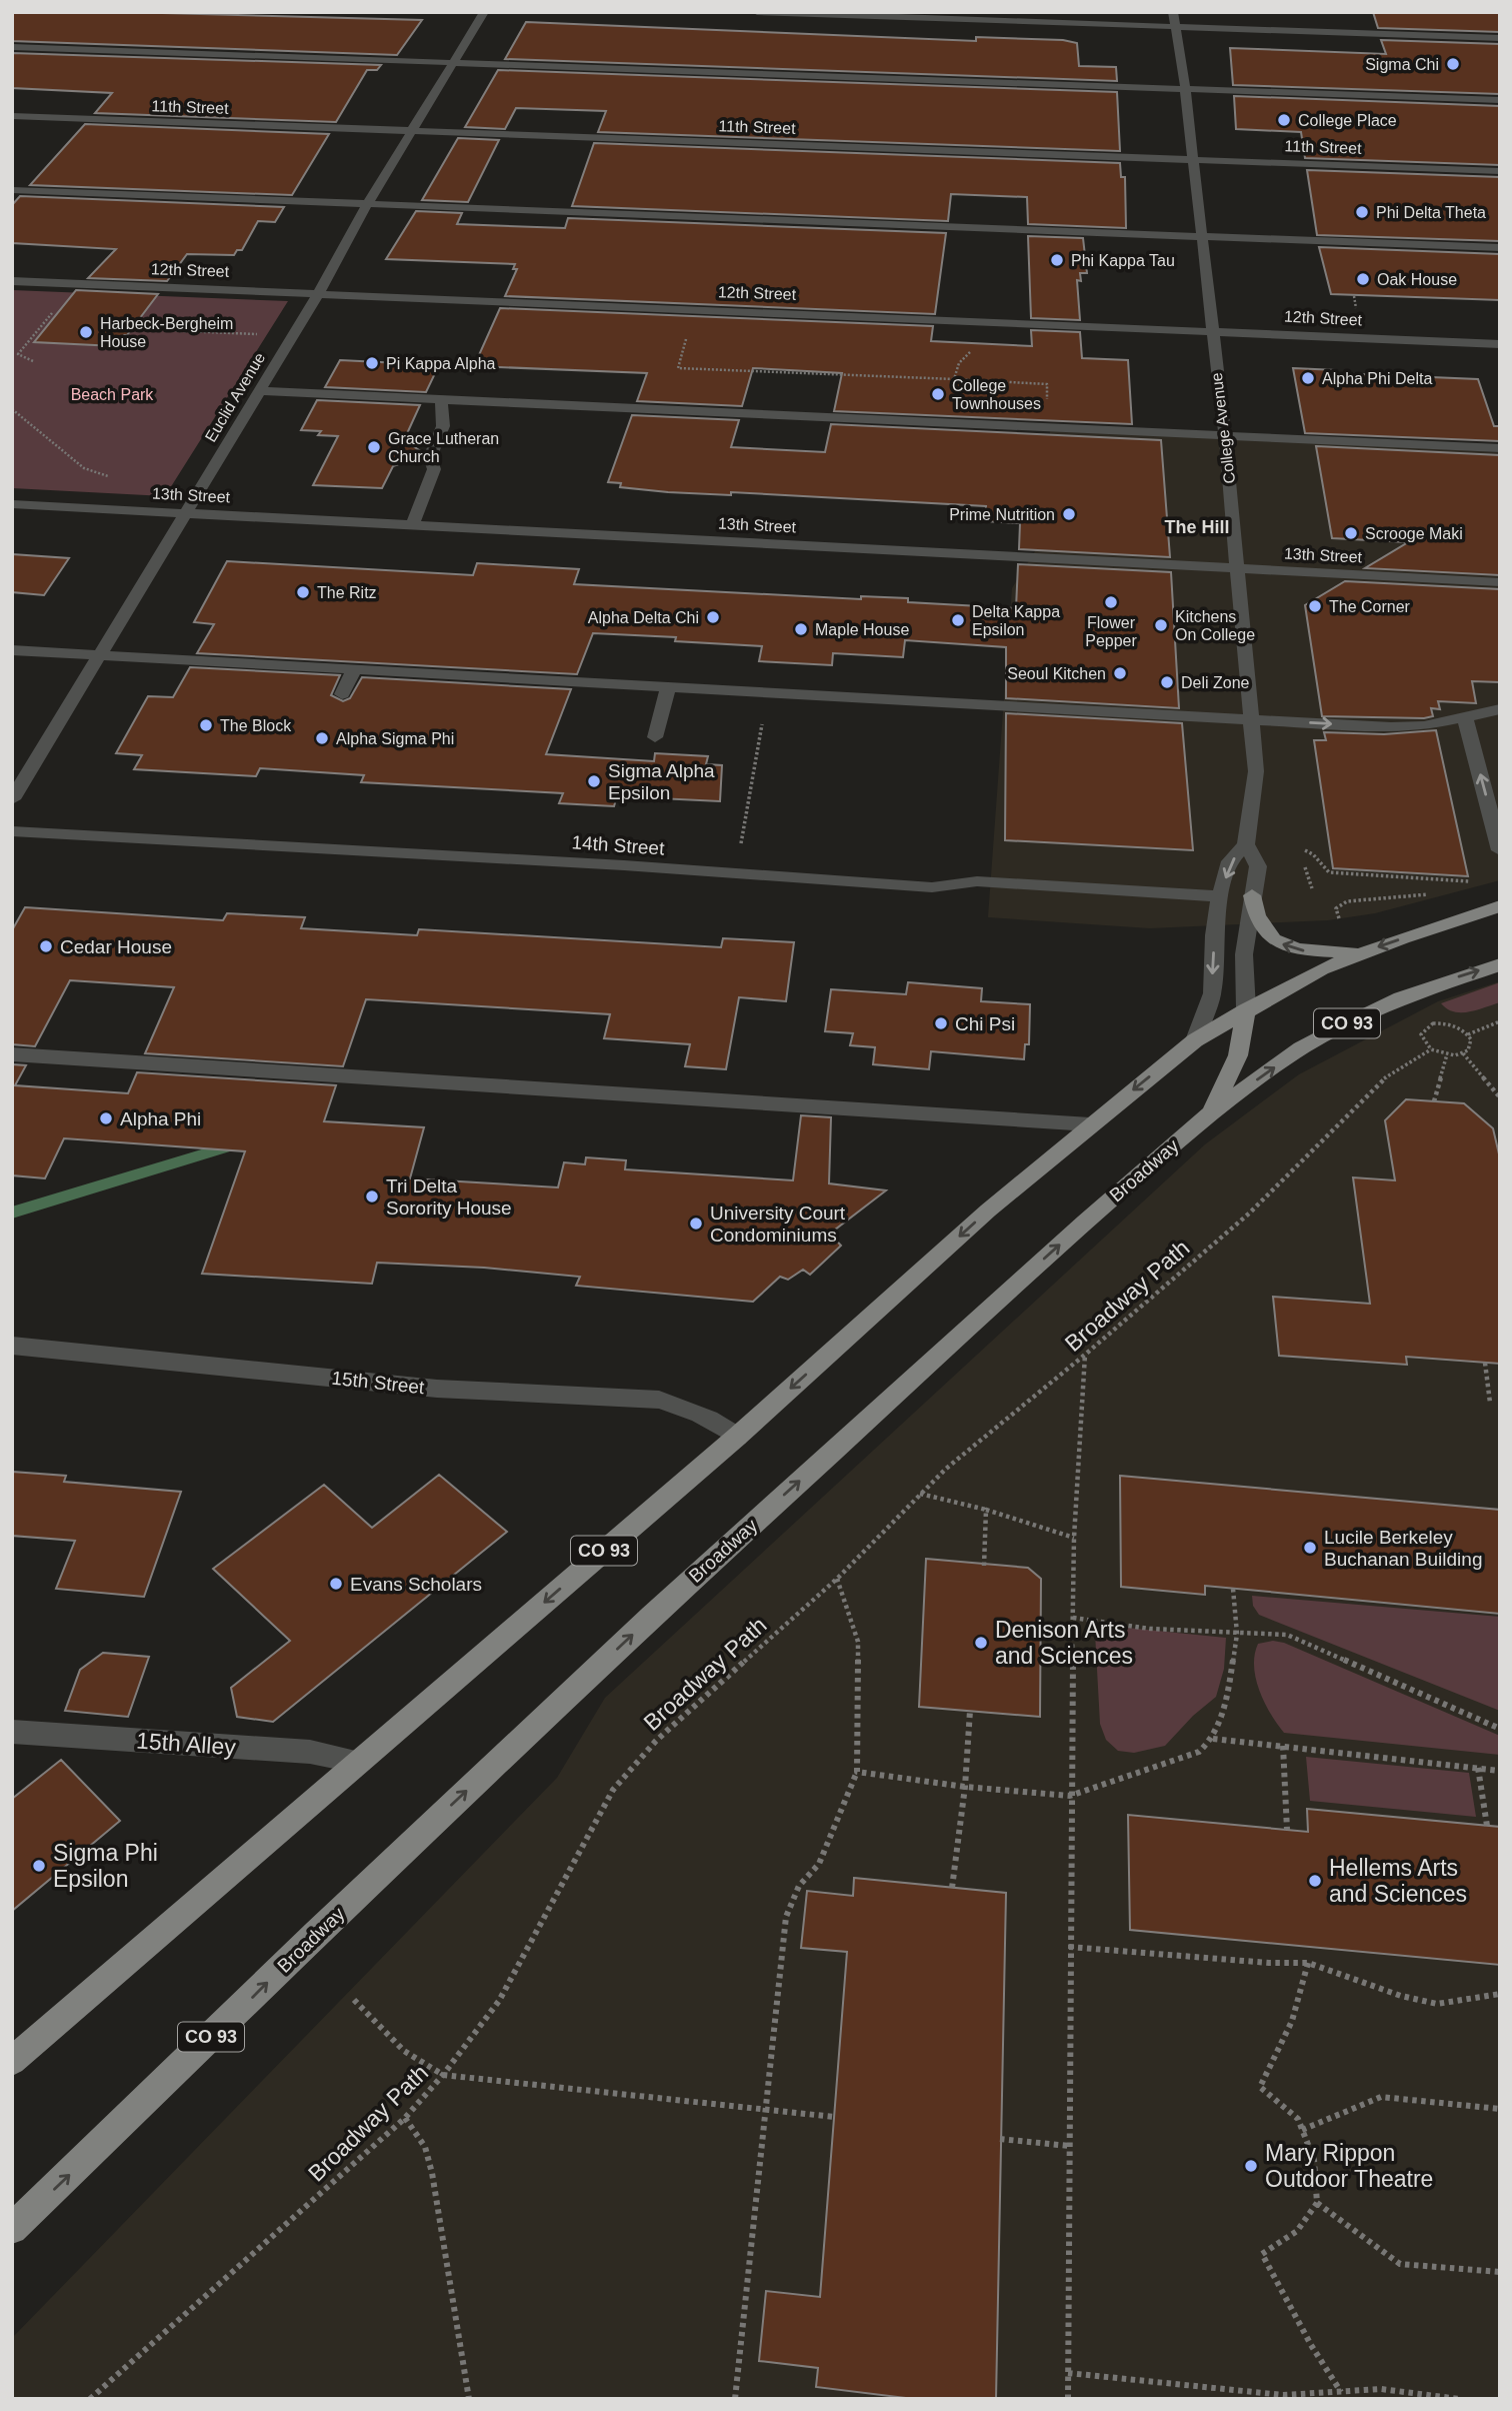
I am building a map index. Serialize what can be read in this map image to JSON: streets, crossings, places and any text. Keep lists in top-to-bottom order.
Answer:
{
  "streets": {
    "main road": ["CO 93", "Broadway"],
    "street": [
      "11th Street",
      "12th Street",
      "Euclid Avenue",
      "College Avenue",
      "13th Street",
      "14th Street",
      "15th Street",
      "15th Alley"
    ],
    "path": ["Broadway Path"]
  },
  "crossings": [
    ["11th Street", "Euclid Avenue"],
    ["11th Street", "College Avenue"],
    ["12th Street", "Euclid Avenue"],
    ["12th Street", "College Avenue"],
    ["Euclid Avenue", "13th Street"],
    ["College Avenue", "13th Street"],
    ["College Avenue", "14th Street"],
    ["College Avenue", "CO 93"],
    ["CO 93", "15th Street"],
    ["CO 93", "15th Alley"]
  ],
  "districts": ["The Hill"],
  "parks": ["Beach Park"],
  "places": [
    "Sigma Chi",
    "College Place",
    "Phi Delta Theta",
    "Phi Kappa Tau",
    "Oak House",
    "Harbeck-Bergheim House",
    "Pi Kappa Alpha",
    "Alpha Phi Delta",
    "College Townhouses",
    "Grace Lutheran Church",
    "Prime Nutrition",
    "Scrooge Maki",
    "The Ritz",
    "Flower Pepper",
    "The Corner",
    "Alpha Delta Chi",
    "Delta Kappa Epsilon",
    "Kitchens On College",
    "Maple House",
    "Seoul Kitchen",
    "Deli Zone",
    "The Block",
    "Alpha Sigma Phi",
    "Sigma Alpha Epsilon",
    "Cedar House",
    "Chi Psi",
    "Alpha Phi",
    "Tri Delta Sorority House",
    "University Court Condominiums",
    "Lucile Berkeley Buchanan Building",
    "Evans Scholars",
    "Denison Arts and Sciences",
    "Sigma Phi Epsilon",
    "Hellems Arts and Sciences",
    "Mary Rippon Outdoor Theatre"
  ]
}
